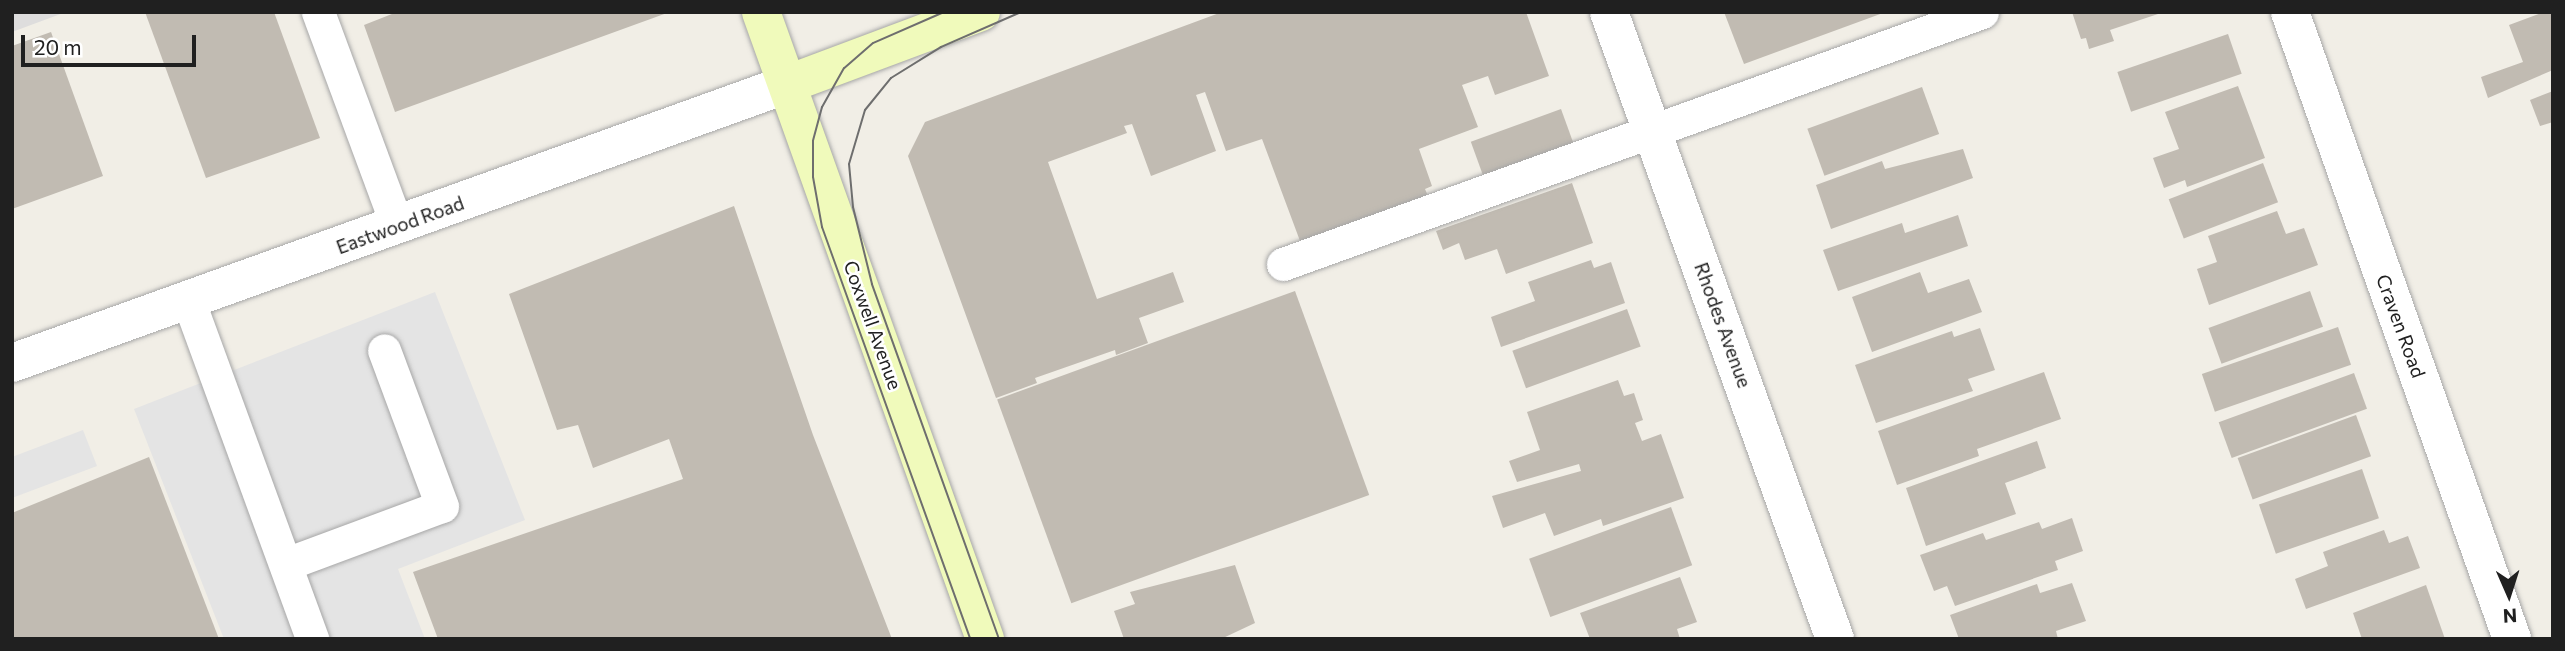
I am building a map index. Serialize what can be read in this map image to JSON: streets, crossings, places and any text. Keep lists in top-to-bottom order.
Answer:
{
  "streets": {
    "main road": ["Coxwell Avenue"],
    "street": ["Eastwood Road", "Rhodes Avenue", "Craven Road"]
  },
  "crossings": [
    ["Eastwood Road", "Coxwell Avenue"]
  ],
  "scale_bar": "20 m",
  "north": "bottom"
}
